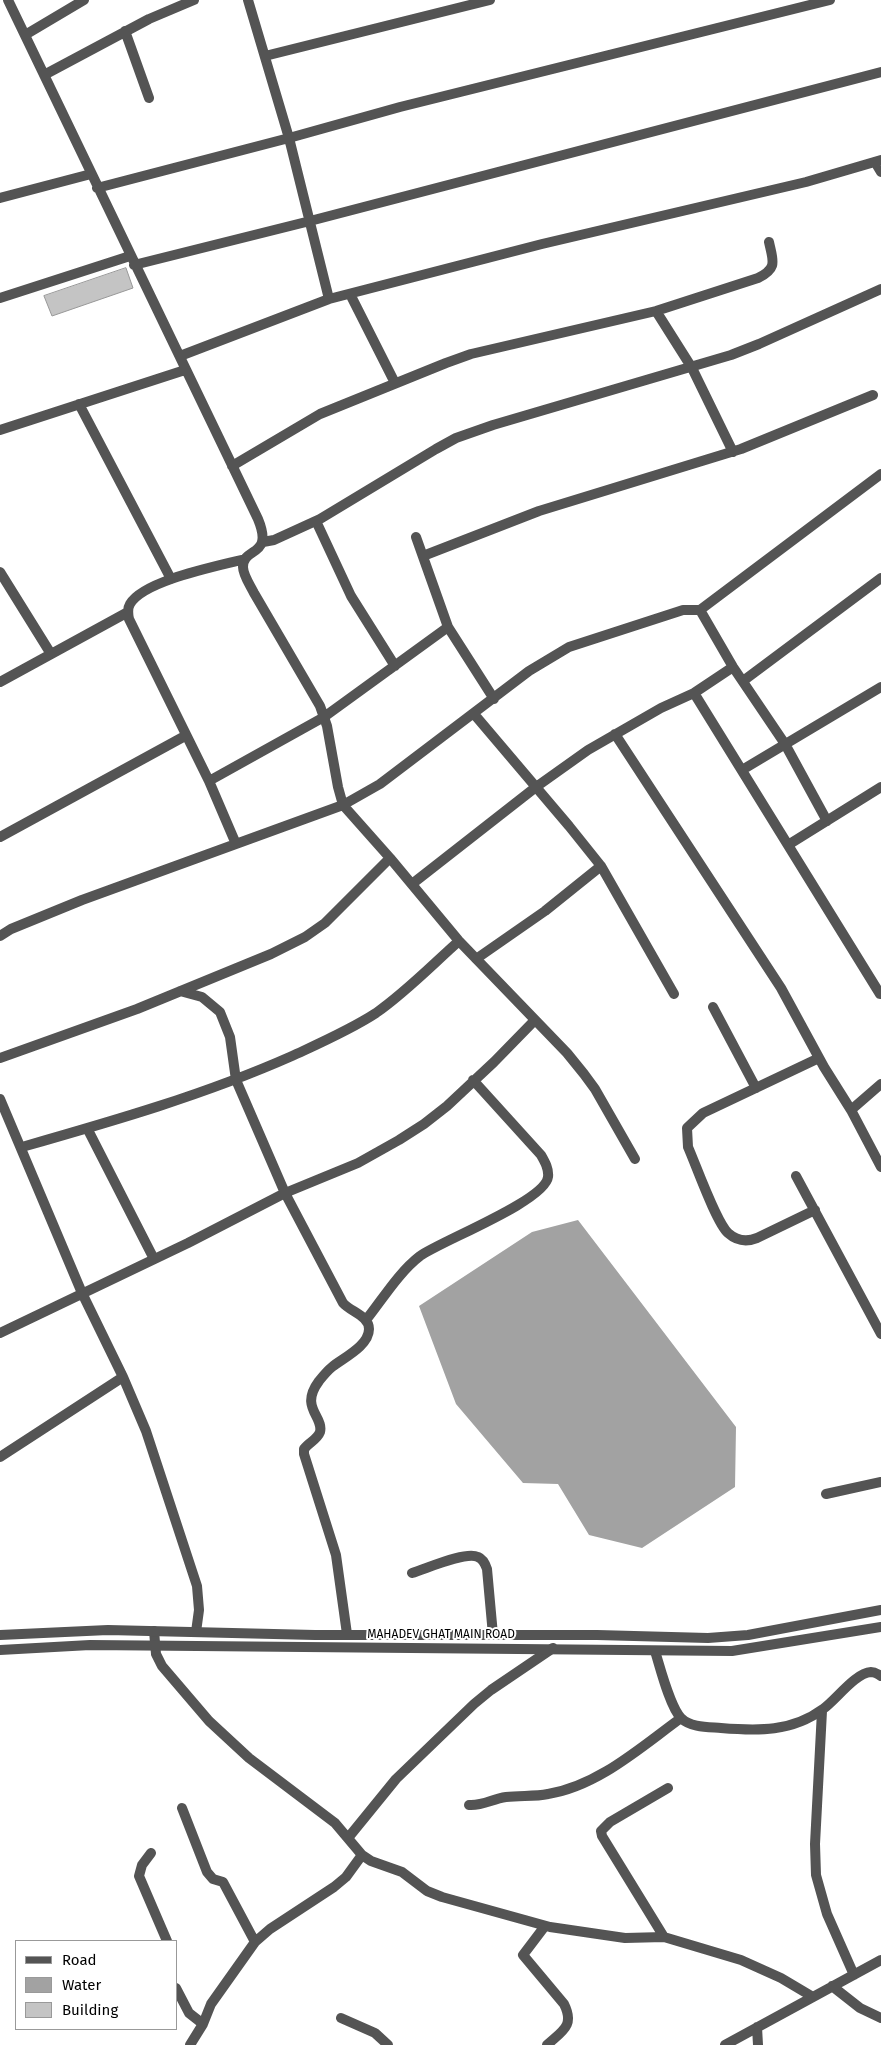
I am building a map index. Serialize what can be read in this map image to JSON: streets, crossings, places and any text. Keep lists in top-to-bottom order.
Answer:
{
  "streets": {
    "street": ["MAHADEV GHAT MAIN ROAD"]
  },
  "legend": ["Road", "Water", "Building"]
}
